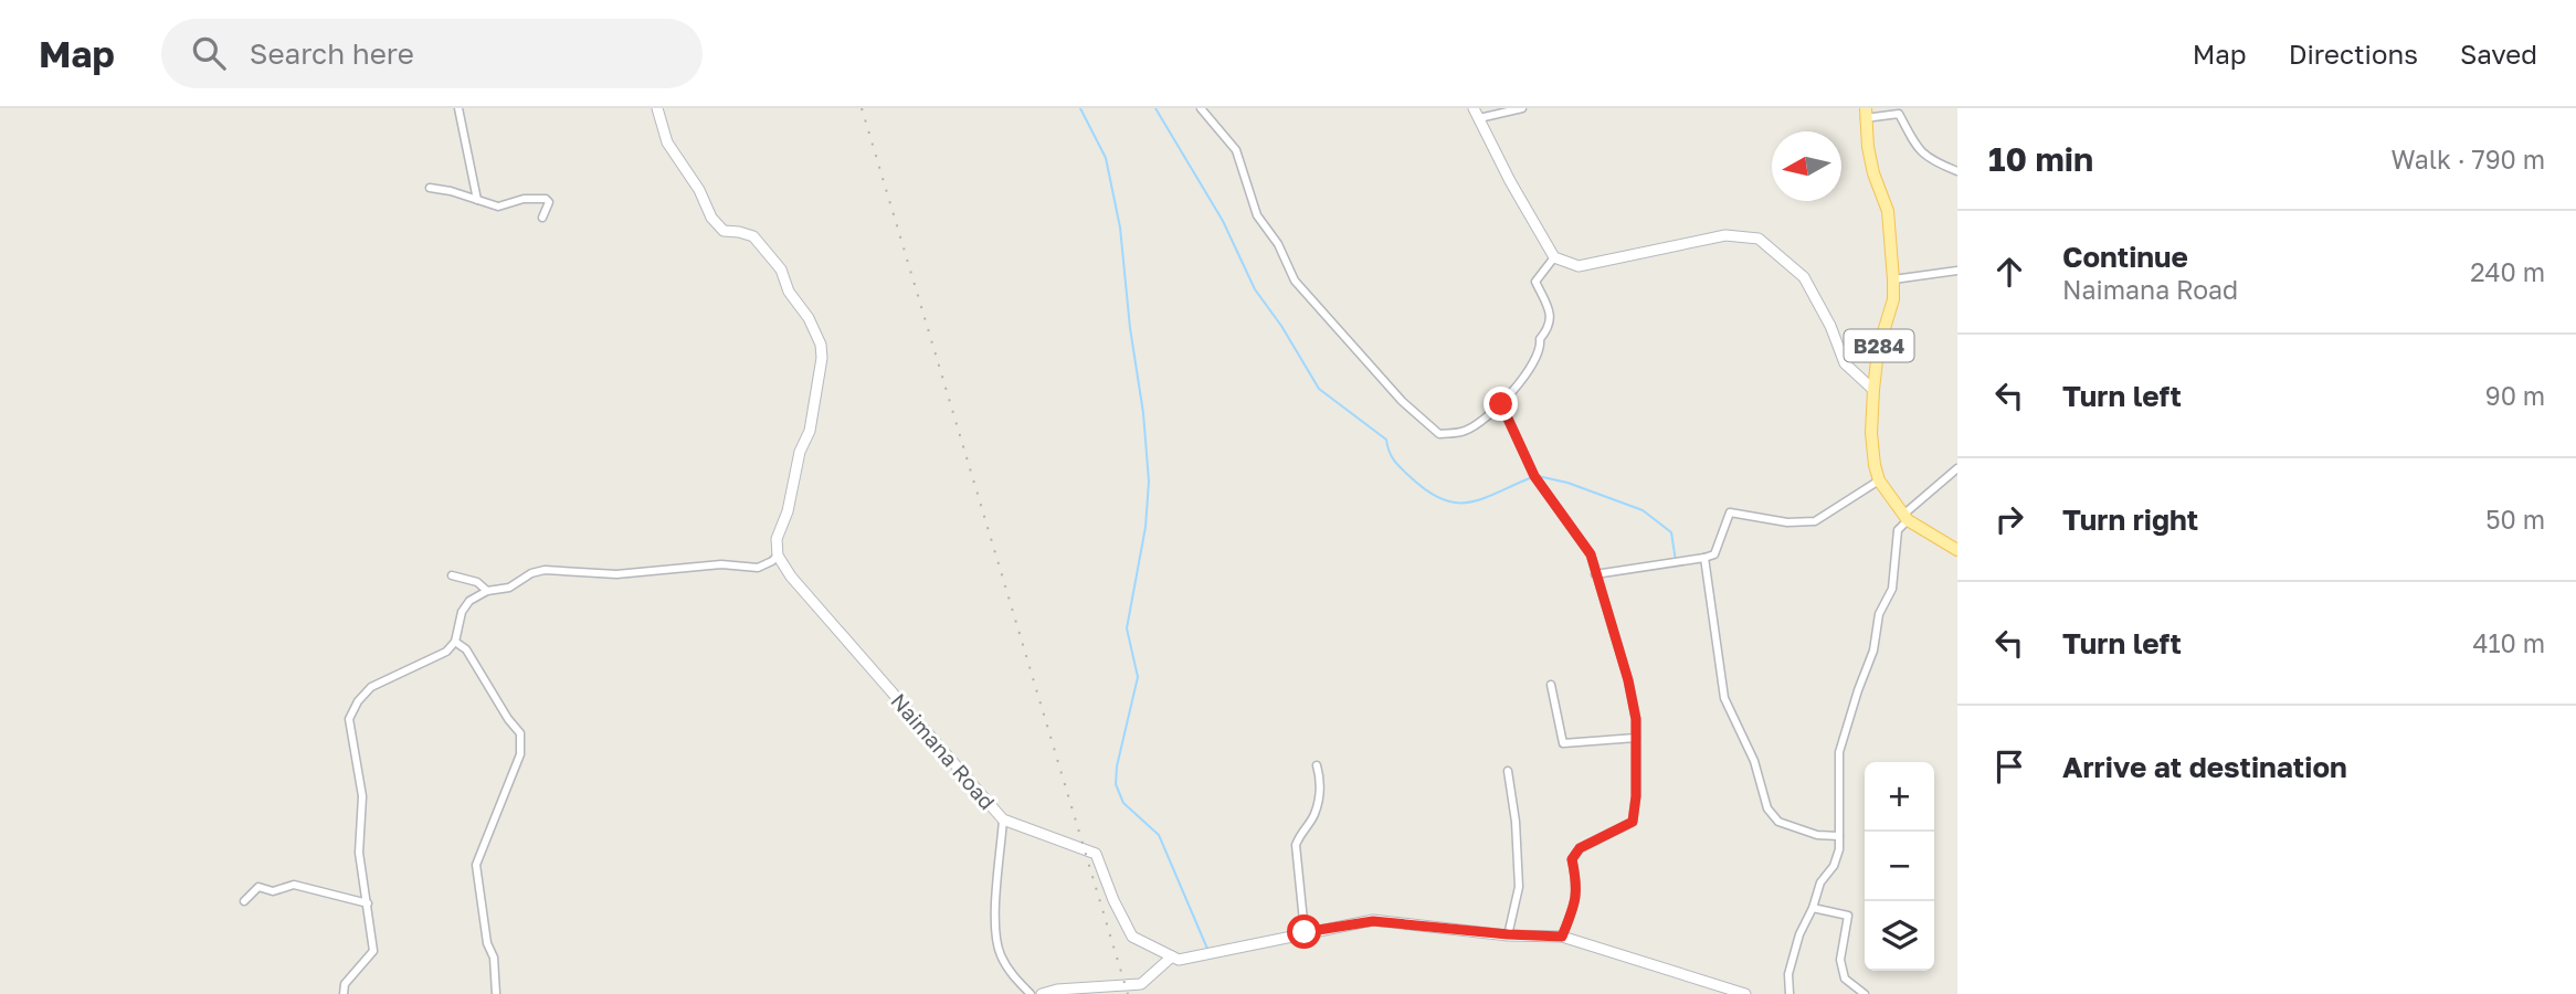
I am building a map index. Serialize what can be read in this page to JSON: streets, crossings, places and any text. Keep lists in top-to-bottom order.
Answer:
{
  "streets": {
    "main road": ["B284"],
    "street": ["Naimana Road"]
  },
  "north": "left",
  "page": {
    "header": "Map",
    "search": "Search here",
    "nav": ["Map", "Directions", "Saved"],
    "heading": ["10 min", "Walk · 790 m"],
    "list": [
      ["Continue", "Naimana Road", "240 m"],
      ["Turn left", "90 m"],
      ["Turn right", "50 m"],
      ["Turn left", "410 m"],
      "Arrive at destination"
    ],
    "map_buttons": ["+", "−"]
  }
}
